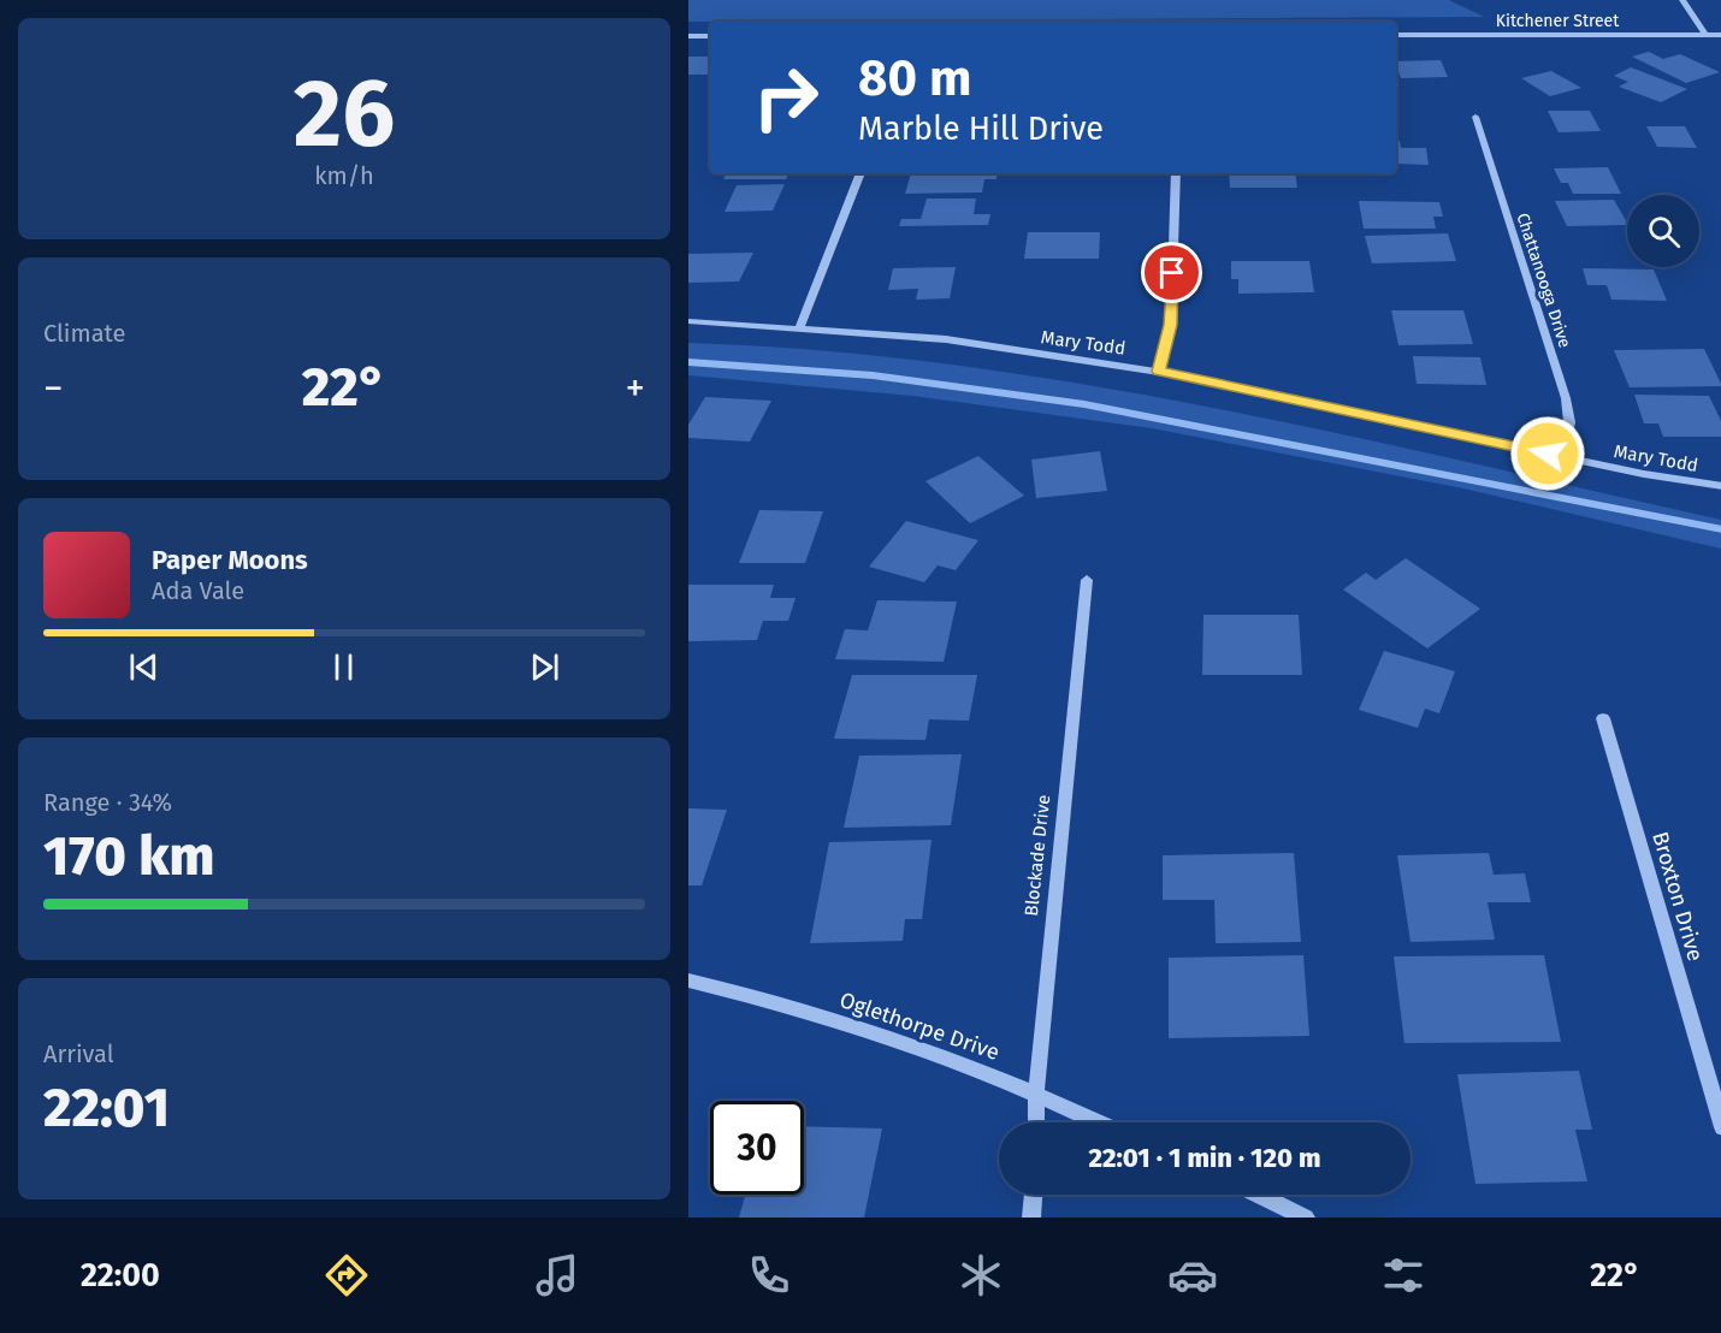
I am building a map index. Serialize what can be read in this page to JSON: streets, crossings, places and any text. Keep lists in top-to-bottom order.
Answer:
{
  "streets": {
    "street": [
      "Kitchener Street",
      "Chattanooga Drive",
      "Mary Todd",
      "Blockade Drive",
      "Broxton Drive",
      "Oglethorpe Drive"
    ]
  },
  "crossings": [
    ["Chattanooga Drive", "Mary Todd"],
    ["Blockade Drive", "Oglethorpe Drive"]
  ],
  "page": {
    "tile": [
      ["26", "km/h"],
      "Climate",
      ["Range · 34%", "170 km"],
      ["Arrival", "22:01"]
    ],
    "turn": ["80 m", "Marble Hill Drive"],
    "heat": ["−", "22°", "+"],
    "song": ["Paper Moons", "Ada Vale"],
    "limit": "30",
    "trip": "22:01 · 1 min · 120 m",
    "tabs": ["22:00", "22°"]
  }
}
